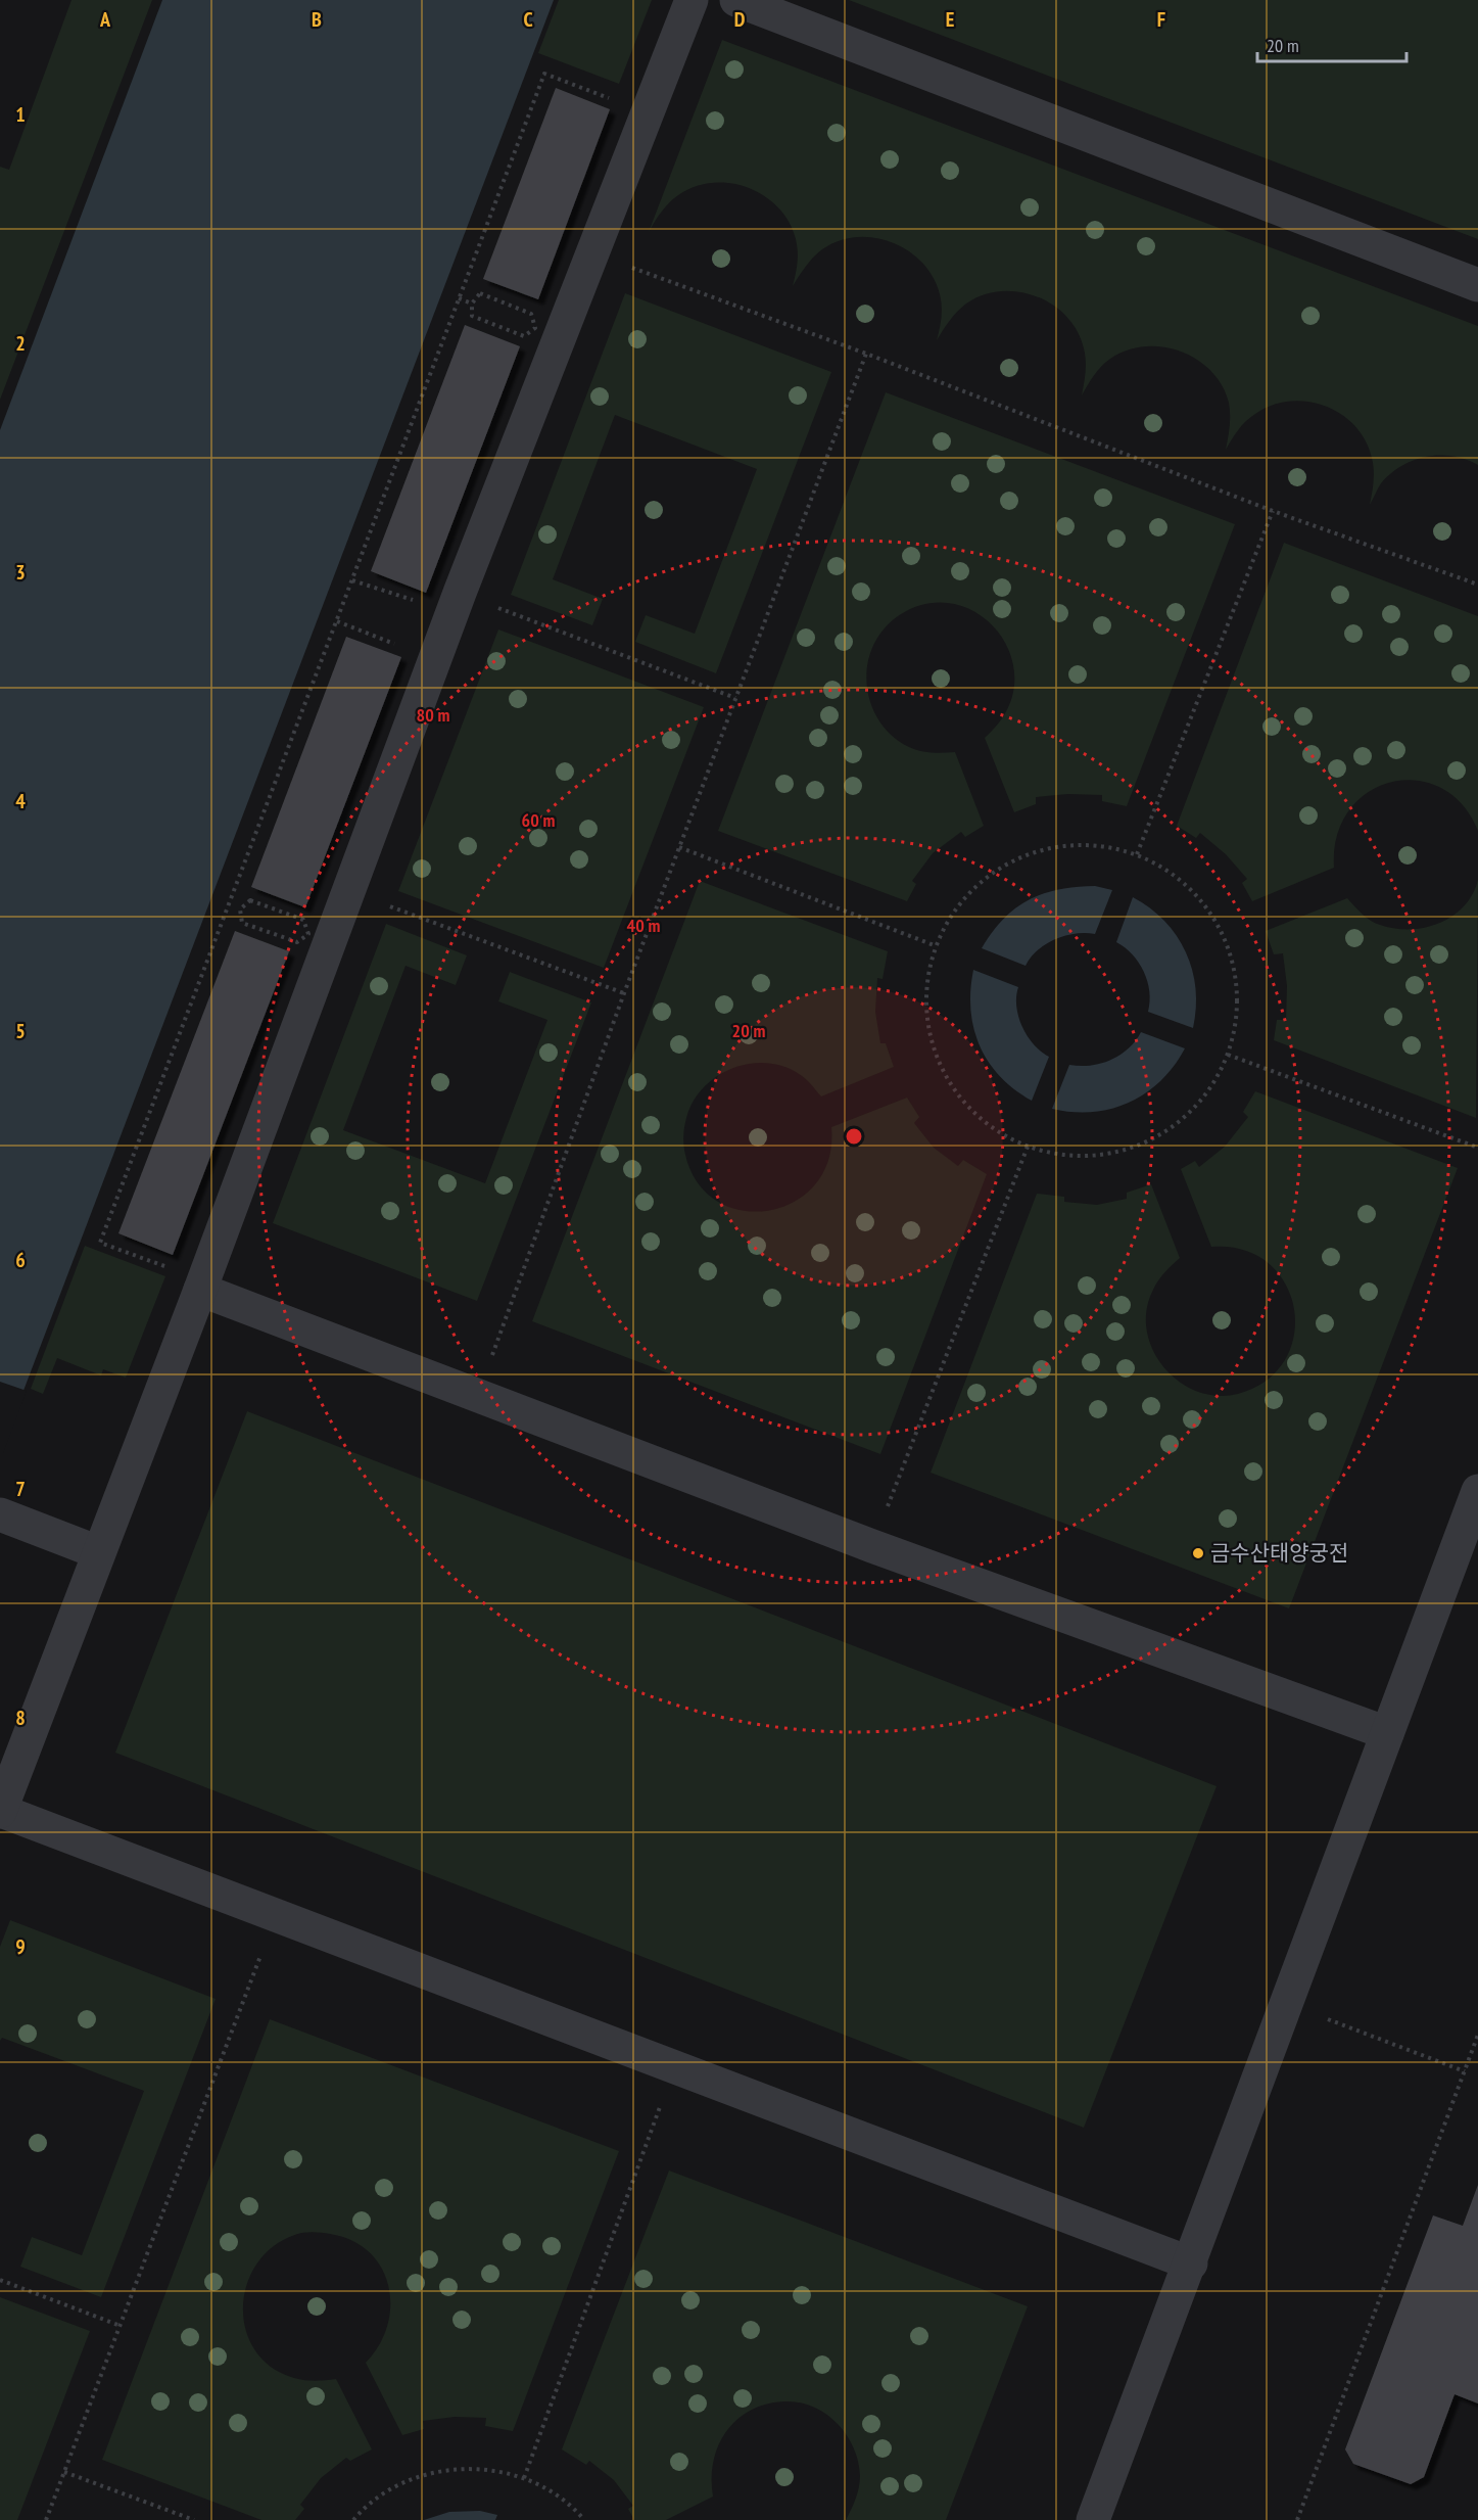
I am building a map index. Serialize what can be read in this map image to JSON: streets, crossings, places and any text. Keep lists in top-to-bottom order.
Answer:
{
  "places": ["금수산태양궁전"],
  "scale_bar": "20 m",
  "grid": {
    "columns": [
      "A",
      "B",
      "C",
      "D",
      "E",
      "F"
    ],
    "rows": [
      "1",
      "2",
      "3",
      "4",
      "5",
      "6",
      "7",
      "8",
      "9"
    ]
  },
  "rings": [
    "80 m",
    "60 m",
    "40 m",
    "20 m"
  ]
}
